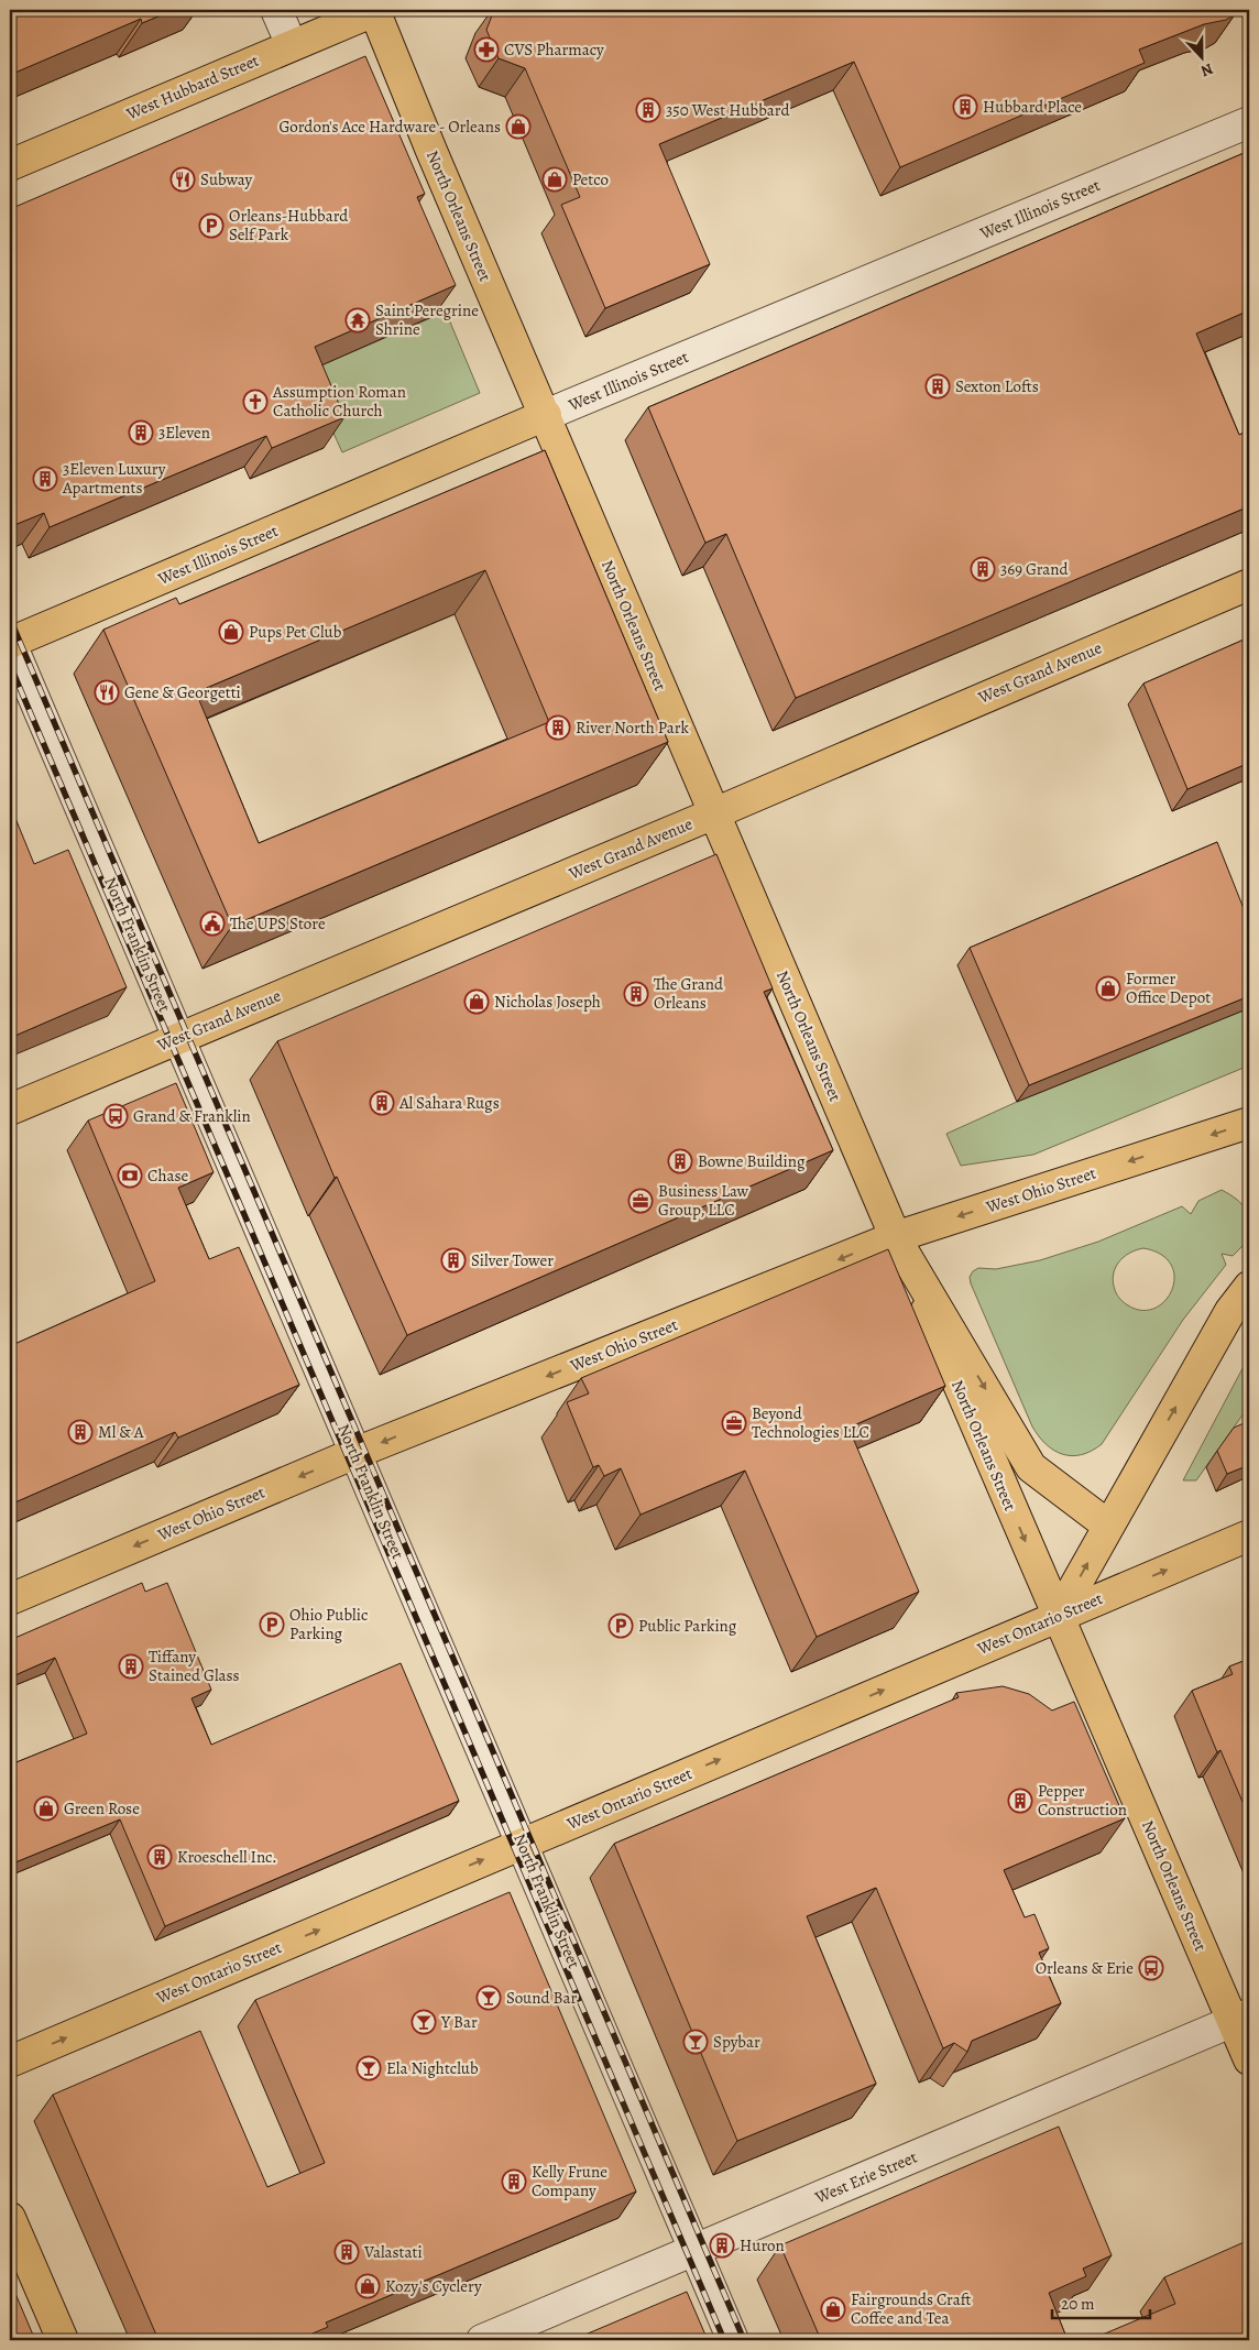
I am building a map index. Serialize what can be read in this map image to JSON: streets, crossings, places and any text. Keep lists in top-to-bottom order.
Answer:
{
  "streets": {
    "main road": [
      "West Hubbard Street",
      "West Illinois Street",
      "North Orleans Street",
      "West Grand Avenue",
      "West Ohio Street",
      "West Ontario Street"
    ],
    "street": ["North Franklin Street", "West Erie Street"]
  },
  "crossings": [
    ["West Hubbard Street", "North Orleans Street"],
    ["West Illinois Street", "North Orleans Street"],
    ["West Illinois Street", "North Franklin Street"],
    ["North Orleans Street", "West Grand Avenue"],
    ["North Orleans Street", "West Ohio Street"],
    ["North Orleans Street", "West Ontario Street"],
    ["North Orleans Street", "West Erie Street"],
    ["West Grand Avenue", "North Franklin Street"],
    ["North Franklin Street", "West Ohio Street"],
    ["North Franklin Street", "West Ontario Street"],
    ["North Franklin Street", "West Erie Street"]
  ],
  "one_way": ["West Ohio Street", "West Ontario Street"],
  "places": {
    "pharmacy": ["CVS Pharmacy"],
    "building": [
      "Hubbard Place",
      "350 West Hubbard",
      "Sexton Lofts",
      "3Eleven",
      "3Eleven Luxury Apartments",
      "369 Grand",
      "River North Park",
      "The Grand Orleans",
      "Al Sahara Rugs",
      "Bowne Building",
      "Silver Tower",
      "Ml & A",
      "Tiffany Stained Glass",
      "Pepper Construction",
      "Kroeschell Inc.",
      "Kelly Frune Company",
      "Huron",
      "Valastati"
    ],
    "shop": [
      "Gordon's Ace Hardware - Orleans",
      "Petco",
      "Pups Pet Club",
      "Former Office Depot",
      "Nicholas Joseph",
      "Green Rose",
      "Kozy's Cyclery",
      "Fairgrounds Craft Coffee and Tea"
    ],
    "restaurant": ["Subway", "Gene & Georgetti"],
    "parking": ["Orleans-Hubbard Self Park", "Ohio Public Parking", "Public Parking"],
    "temple": ["Saint Peregrine Shrine"],
    "church": ["Assumption Roman Catholic Church"],
    "public building": ["The UPS Store"],
    "bus stop": ["Grand & Franklin", "Orleans & Erie"],
    "bank": ["Chase"],
    "office": ["Business Law Group, LLC", "Beyond Technologies LLC"],
    "bar": [
      "Sound Bar",
      "Y Bar",
      "Spybar",
      "Ela Nightclub"
    ]
  },
  "scale_bar": "20 m",
  "north": "bottom"
}
